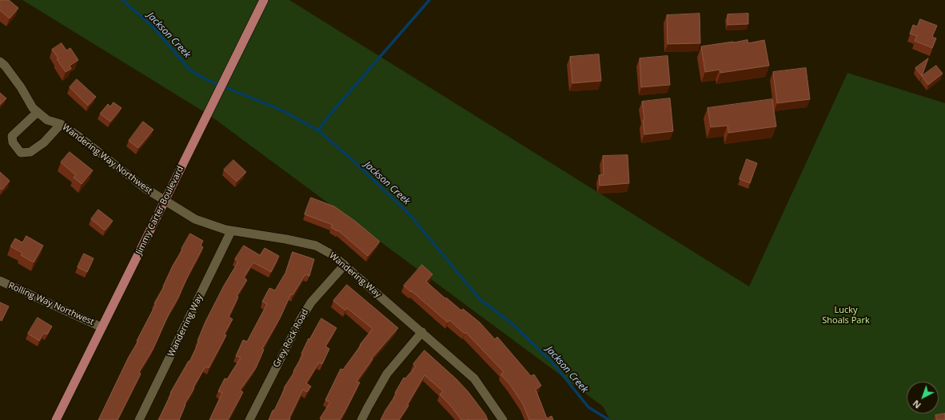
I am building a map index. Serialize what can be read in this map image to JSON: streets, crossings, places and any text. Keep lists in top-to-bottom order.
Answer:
{
  "streets": {
    "main road": ["Jimmy Carter Boulevard"],
    "street": [
      "Wandering Way Northwest",
      "Wandering Way",
      "Rolling Way Northwest",
      "Wanderring Way",
      "Grey Rock Road"
    ]
  },
  "crossings": [
    ["Wandering Way Northwest", "Jimmy Carter Boulevard"],
    ["Wandering Way Northwest", "Wandering Way"],
    ["Jimmy Carter Boulevard", "Wandering Way"],
    ["Jimmy Carter Boulevard", "Rolling Way Northwest"],
    ["Wandering Way", "Wanderring Way"],
    ["Wandering Way", "Grey Rock Road"]
  ],
  "water": ["Jackson Creek"],
  "parks": ["Lucky Shoals Park"],
  "north": "bottom left"
}
